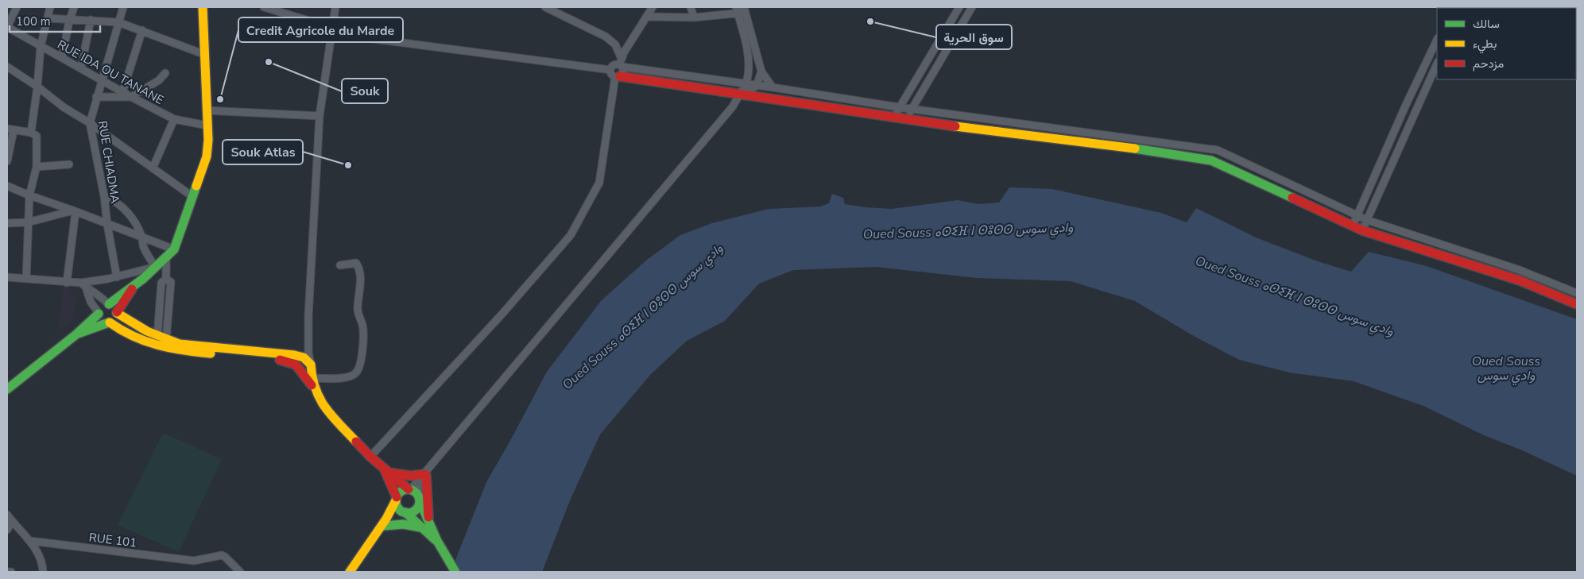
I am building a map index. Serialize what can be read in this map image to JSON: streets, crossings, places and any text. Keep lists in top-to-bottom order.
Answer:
{
  "streets": {
    "street": ["RUE IDA OU TANANE", "RUE CHIADMA", "RUE 101"]
  },
  "crossings": [
    ["RUE IDA OU TANANE", "RUE CHIADMA"]
  ],
  "water": ["Oued Souss ⴰⵙⵉⴼ ⵏ ⵙⵓⵙⵙ وادي سوس", "Oued Souss وادي سوس"],
  "places": [
    "سوق الحرية",
    "Souk",
    "Credit Agricole du Marde",
    "Souk Atlas"
  ],
  "legend": ["سالك", "بطيء", "مزدحم"],
  "scale_bar": "100 m"
}
